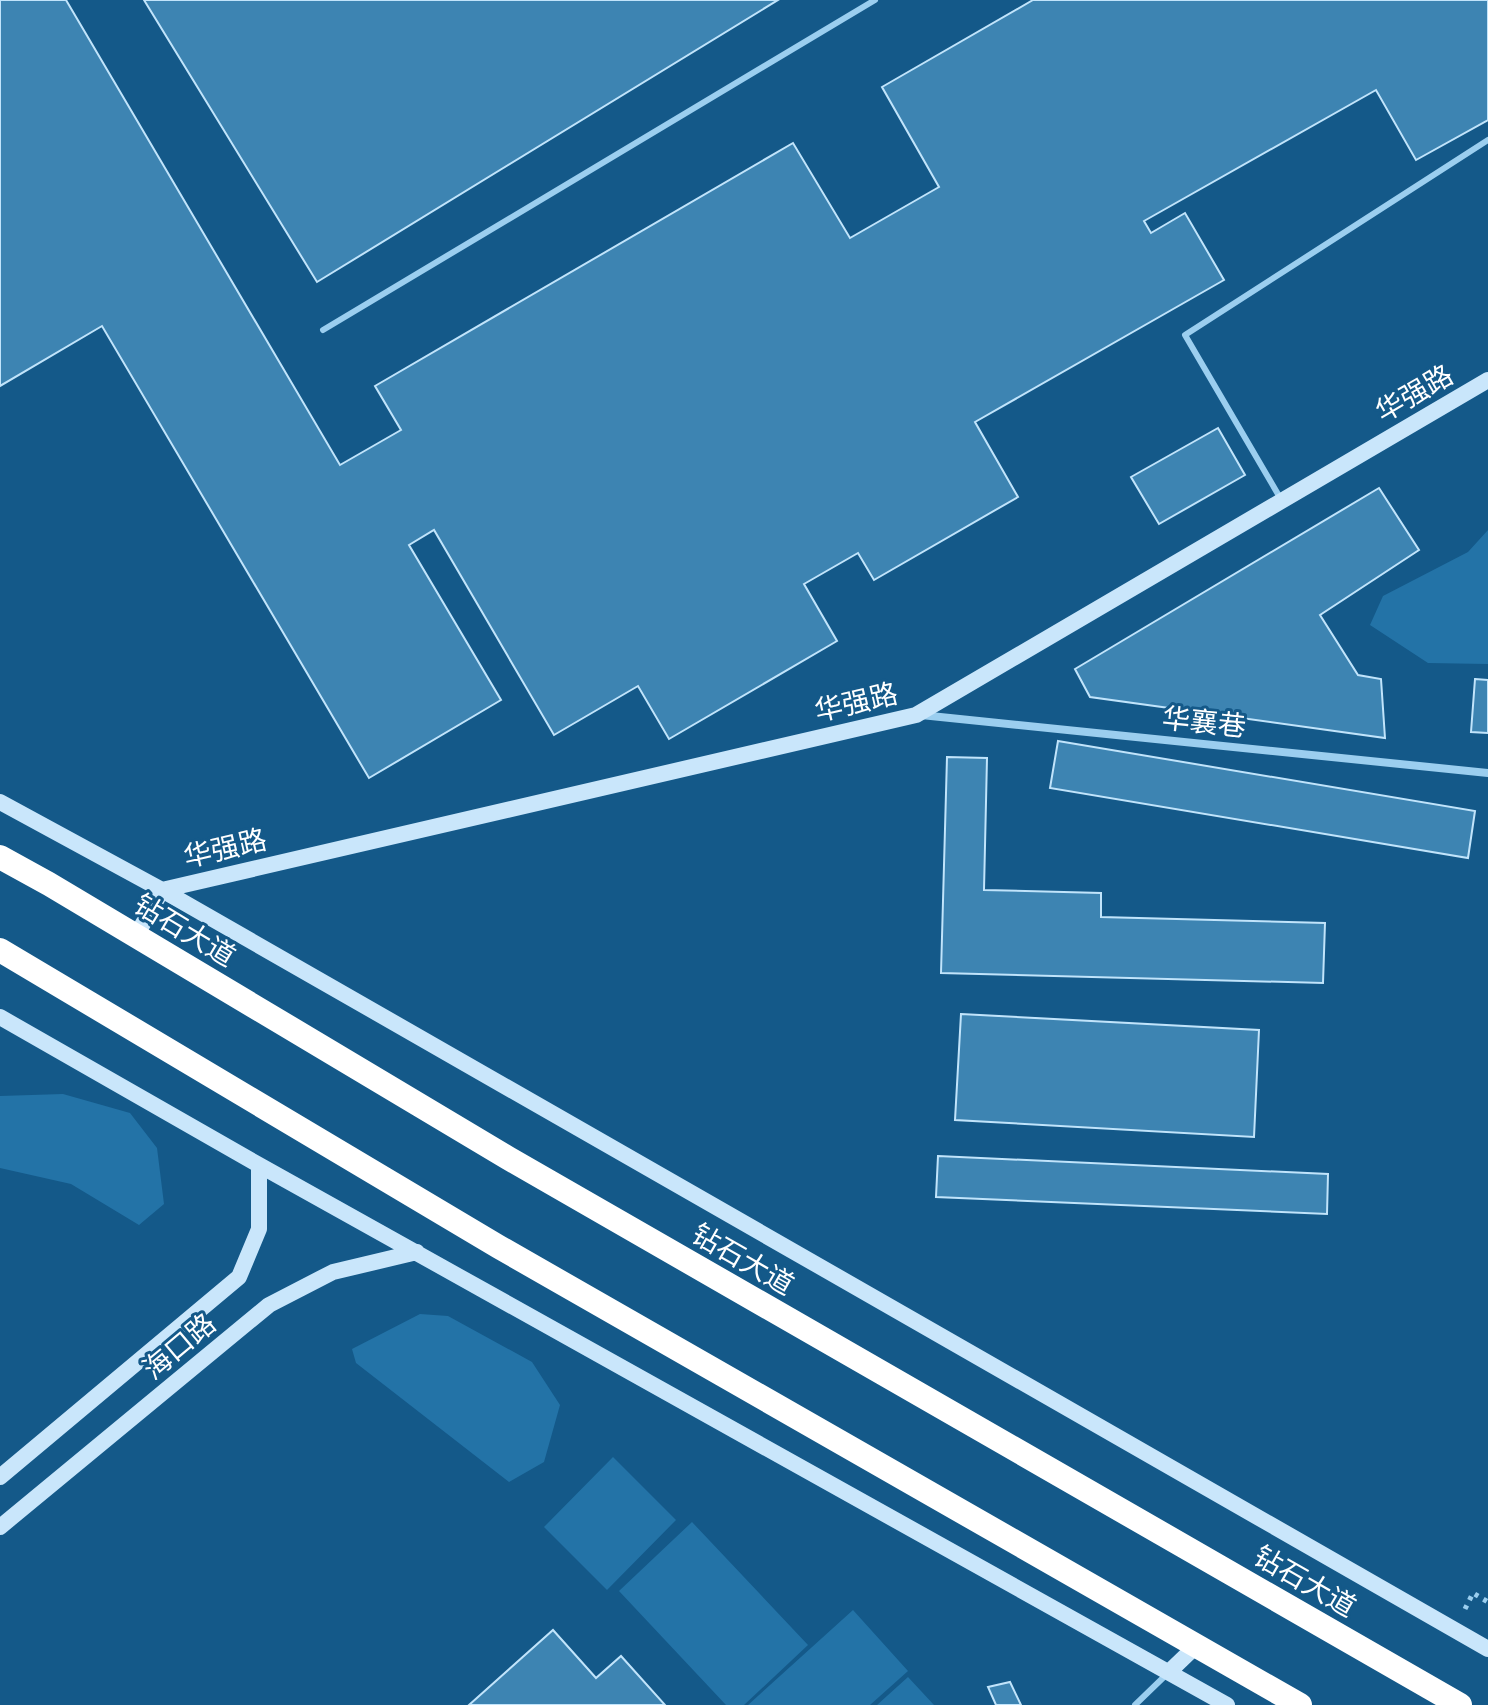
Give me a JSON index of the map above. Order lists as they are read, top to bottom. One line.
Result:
{"streets":{"highway":["钻石大道"],"street":["华强路","华襄巷","海口路"]},"crossings":[["华强路","华襄巷"]]}
